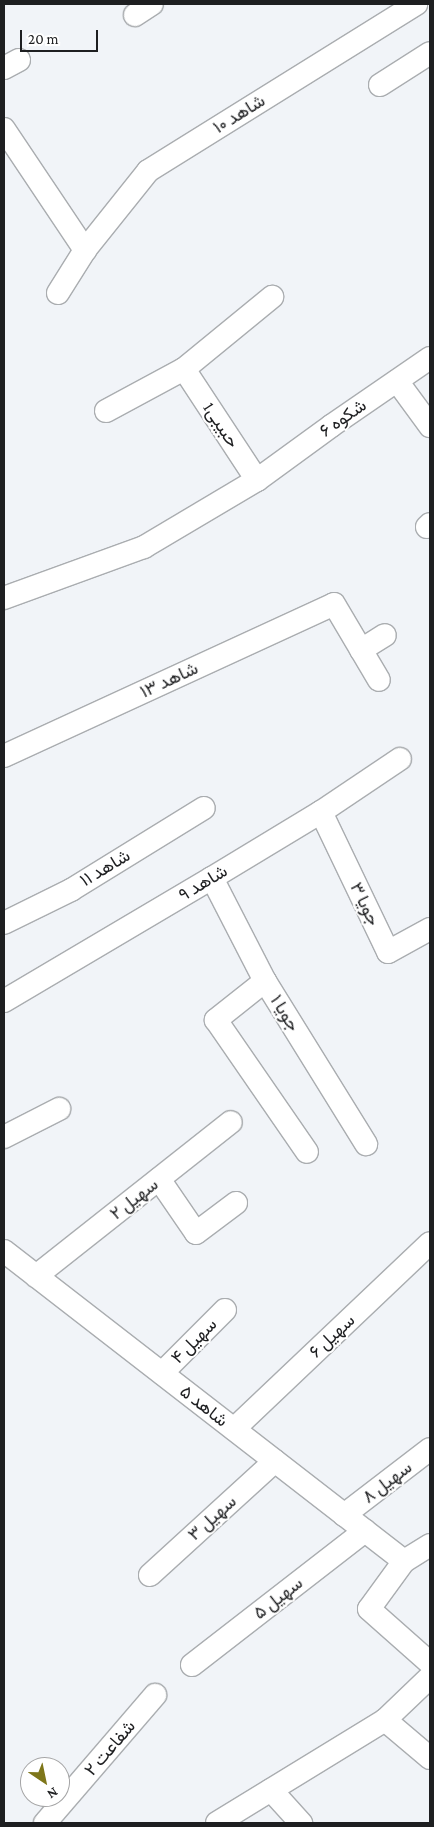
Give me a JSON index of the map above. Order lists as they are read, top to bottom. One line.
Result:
{"streets":{"street":["شاهد ۱۰","شکوه ۶","حبیبی1","شاهد ۱۳","شاهد ۱۱","شاهد ۹","جویا ۳","جویا ۱","سهیل ۲","سهیل ۶","سهیل ۴","شاهد ۵","سهیل ۸","سهیل ۳","سهیل ۵","شفاعت ۲"]},"crossings":[["شکوه ۶","حبیبی1"],["شاهد ۹","جویا ۳"],["شاهد ۹","جویا ۱"],["سهیل ۲","شاهد ۵"],["سهیل ۶","شاهد ۵"],["سهیل ۴","شاهد ۵"],["شاهد ۵","سهیل ۸"],["شاهد ۵","سهیل ۳"],["شاهد ۵","سهیل ۵"]],"scale_bar":"20 m","north":"bottom right"}
